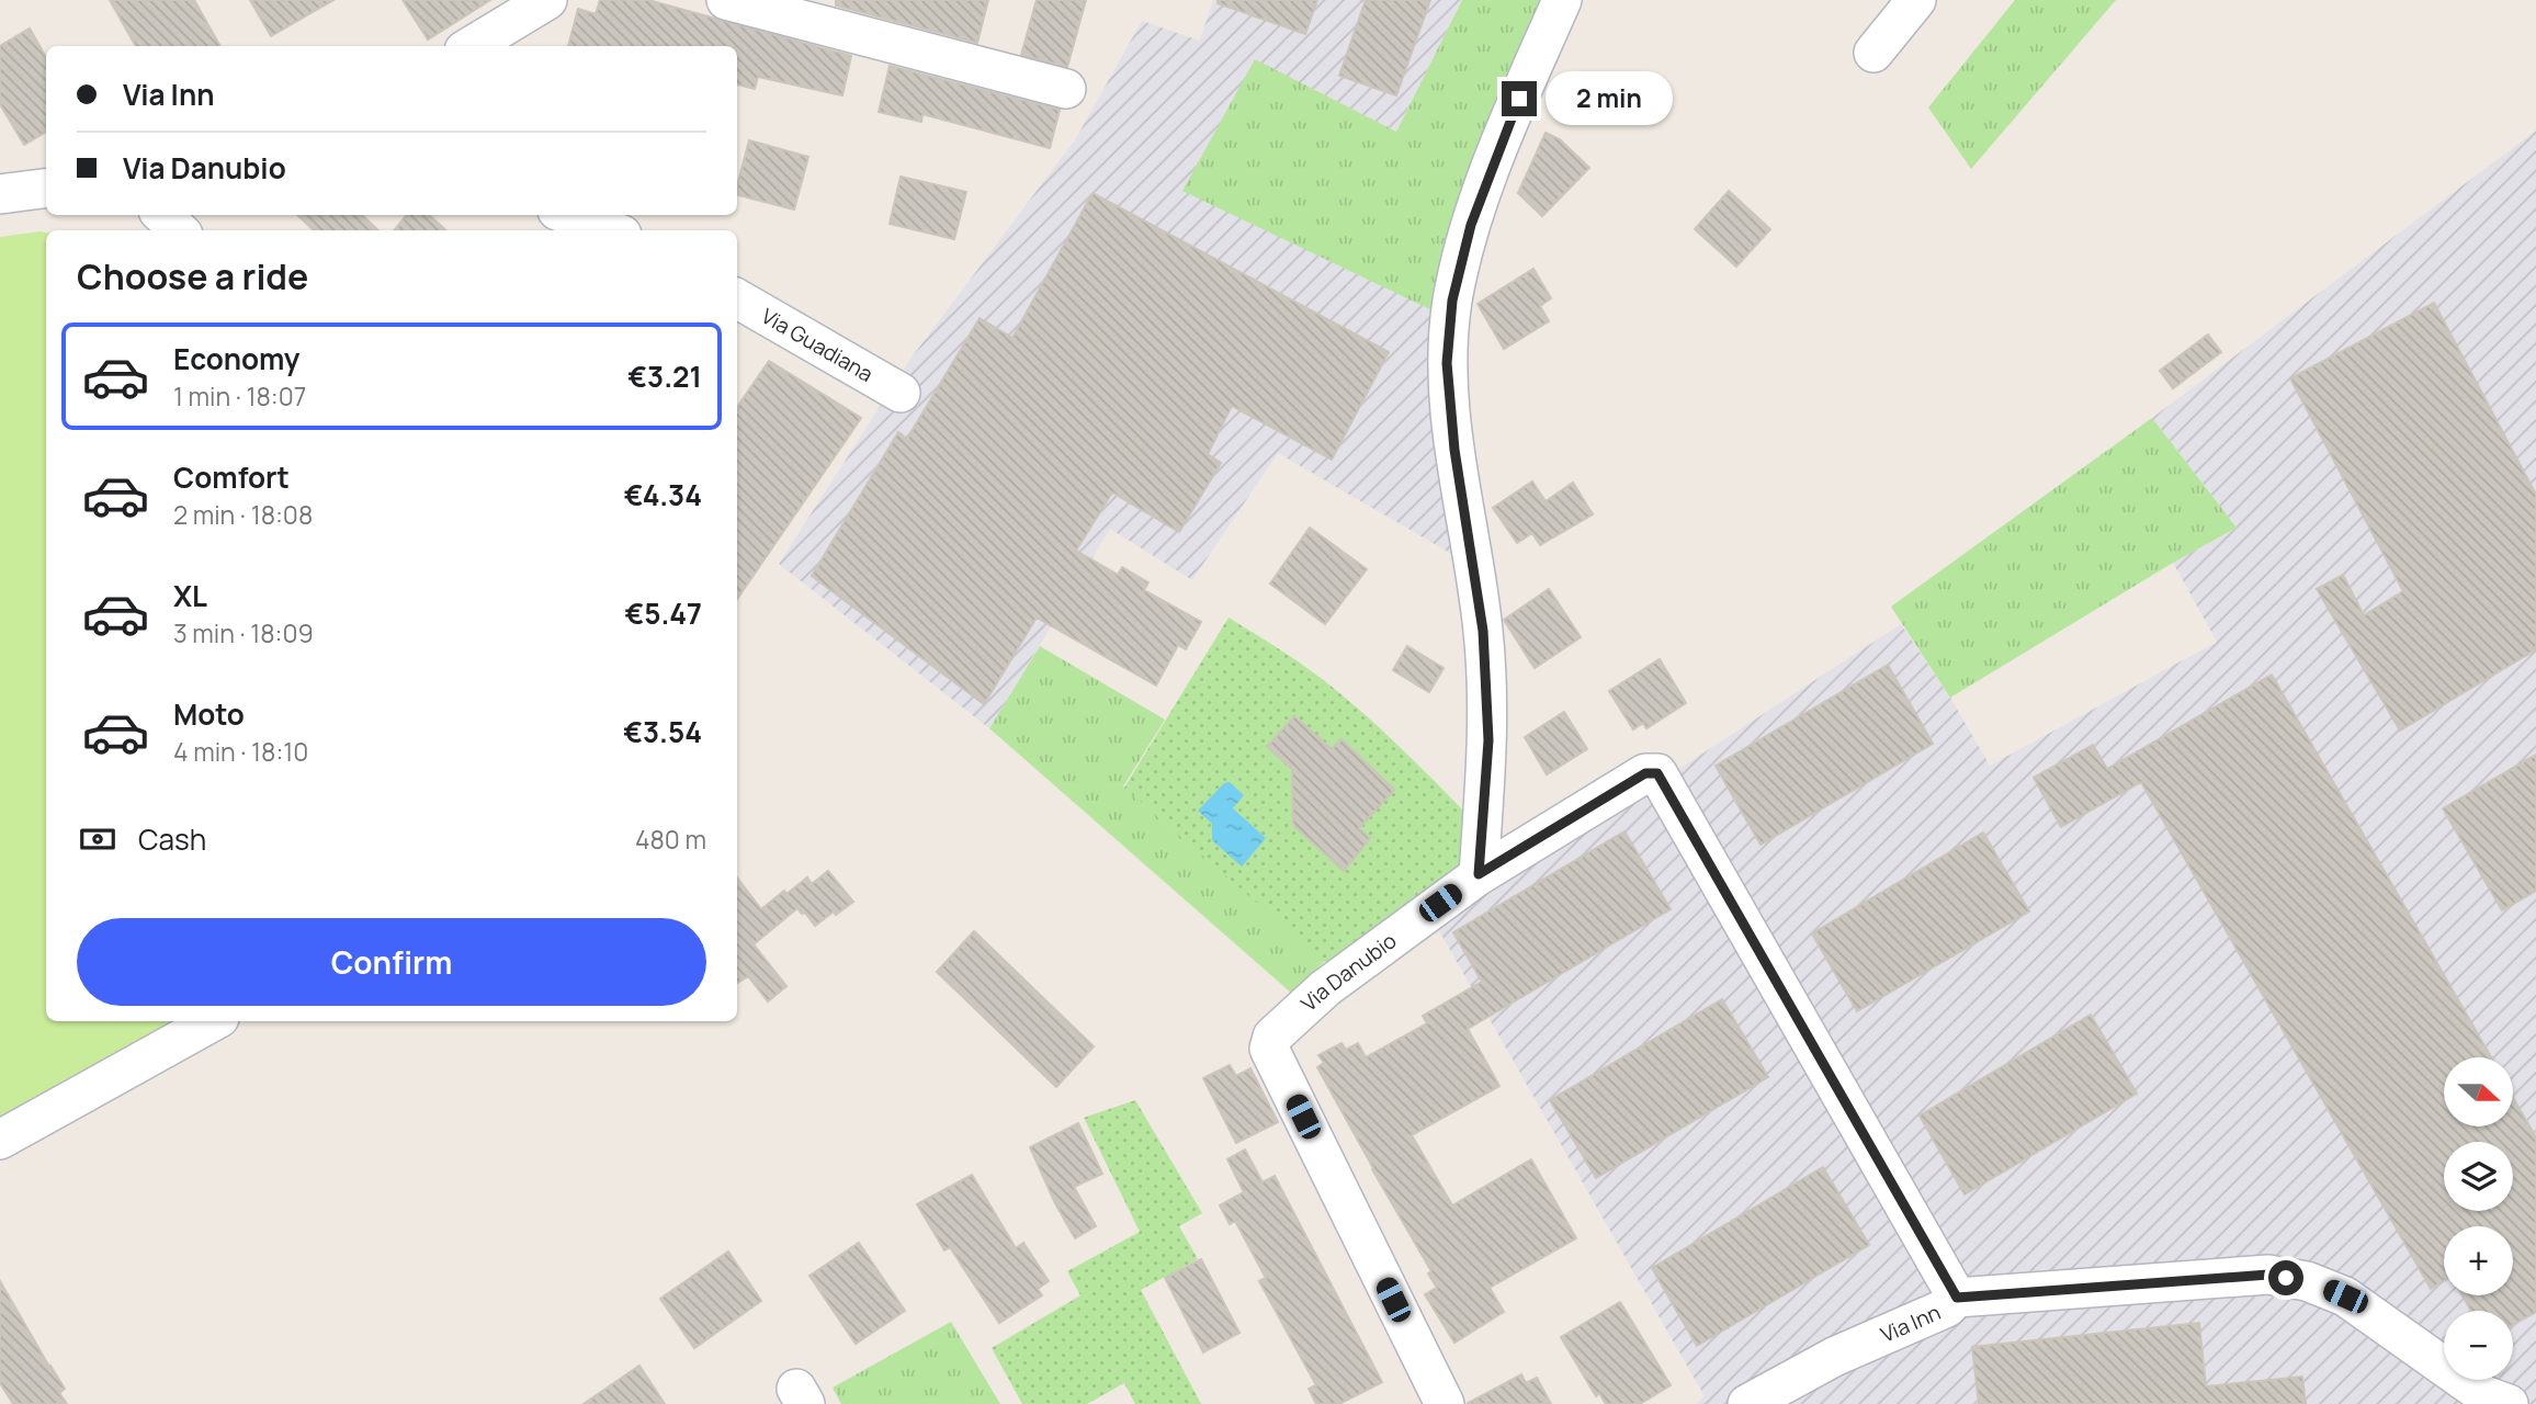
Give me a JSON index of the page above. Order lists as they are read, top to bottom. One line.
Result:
{"streets":{"street":["Via Guadiana","Via Danubio","Via Inn"]},"crossings":[["Via Danubio","Via Inn"]],"north":"right","page":{"banner":["Via Inn","Via Danubio"],"bubble":"2 min","heading":"Choose a ride","list":[{"name":"Economy","note":"1 min · 18:07","value":"€3.21"},{"name":"Comfort","note":"2 min · 18:08","value":"€4.34"},{"name":"XL","note":"3 min · 18:09","value":"€5.47"},{"name":"Moto","note":"4 min · 18:10","value":"€3.54"}],"pay":["Cash","480 m"],"buttons":"Confirm","map_buttons":["+","−"]}}
